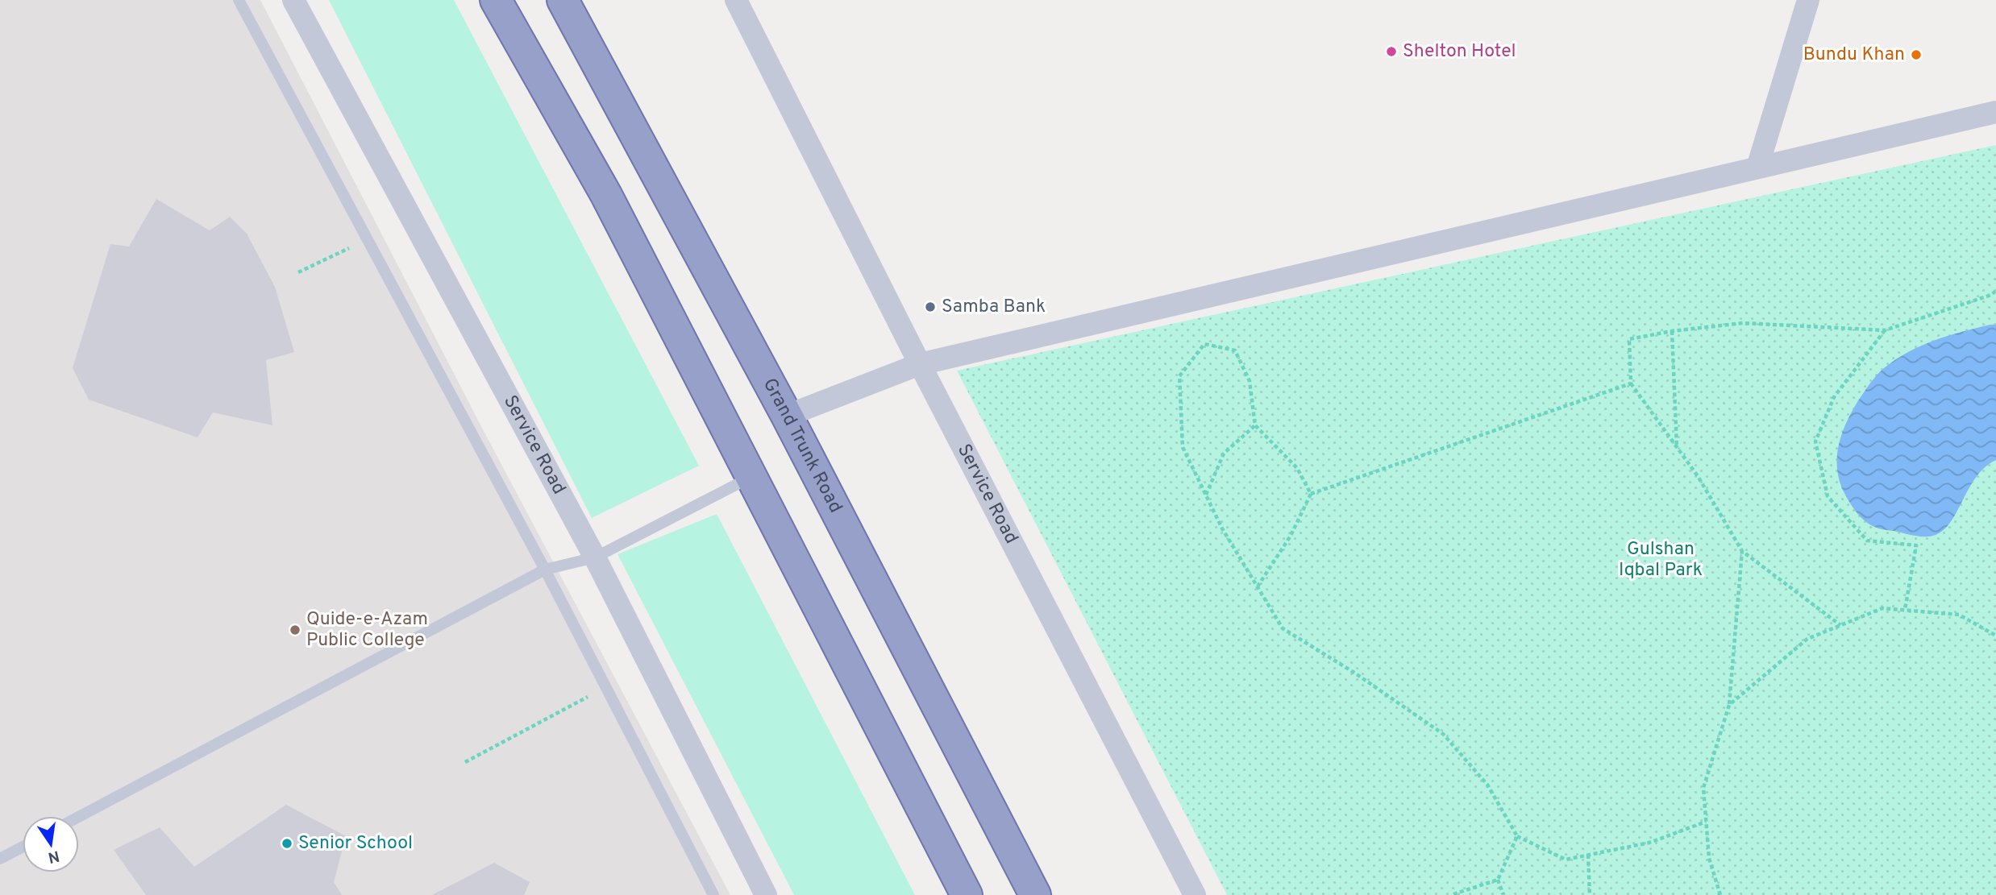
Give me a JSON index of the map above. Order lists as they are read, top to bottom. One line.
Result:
{"streets":{"highway":["Grand Trunk Road"],"street":["Service Road"]},"parks":["Gulshan Iqbal Park"],"places":["Shelton Hotel","Bundu Khan","Samba Bank","Quide-e-Azam Public College","Senior School"],"north":"bottom"}
